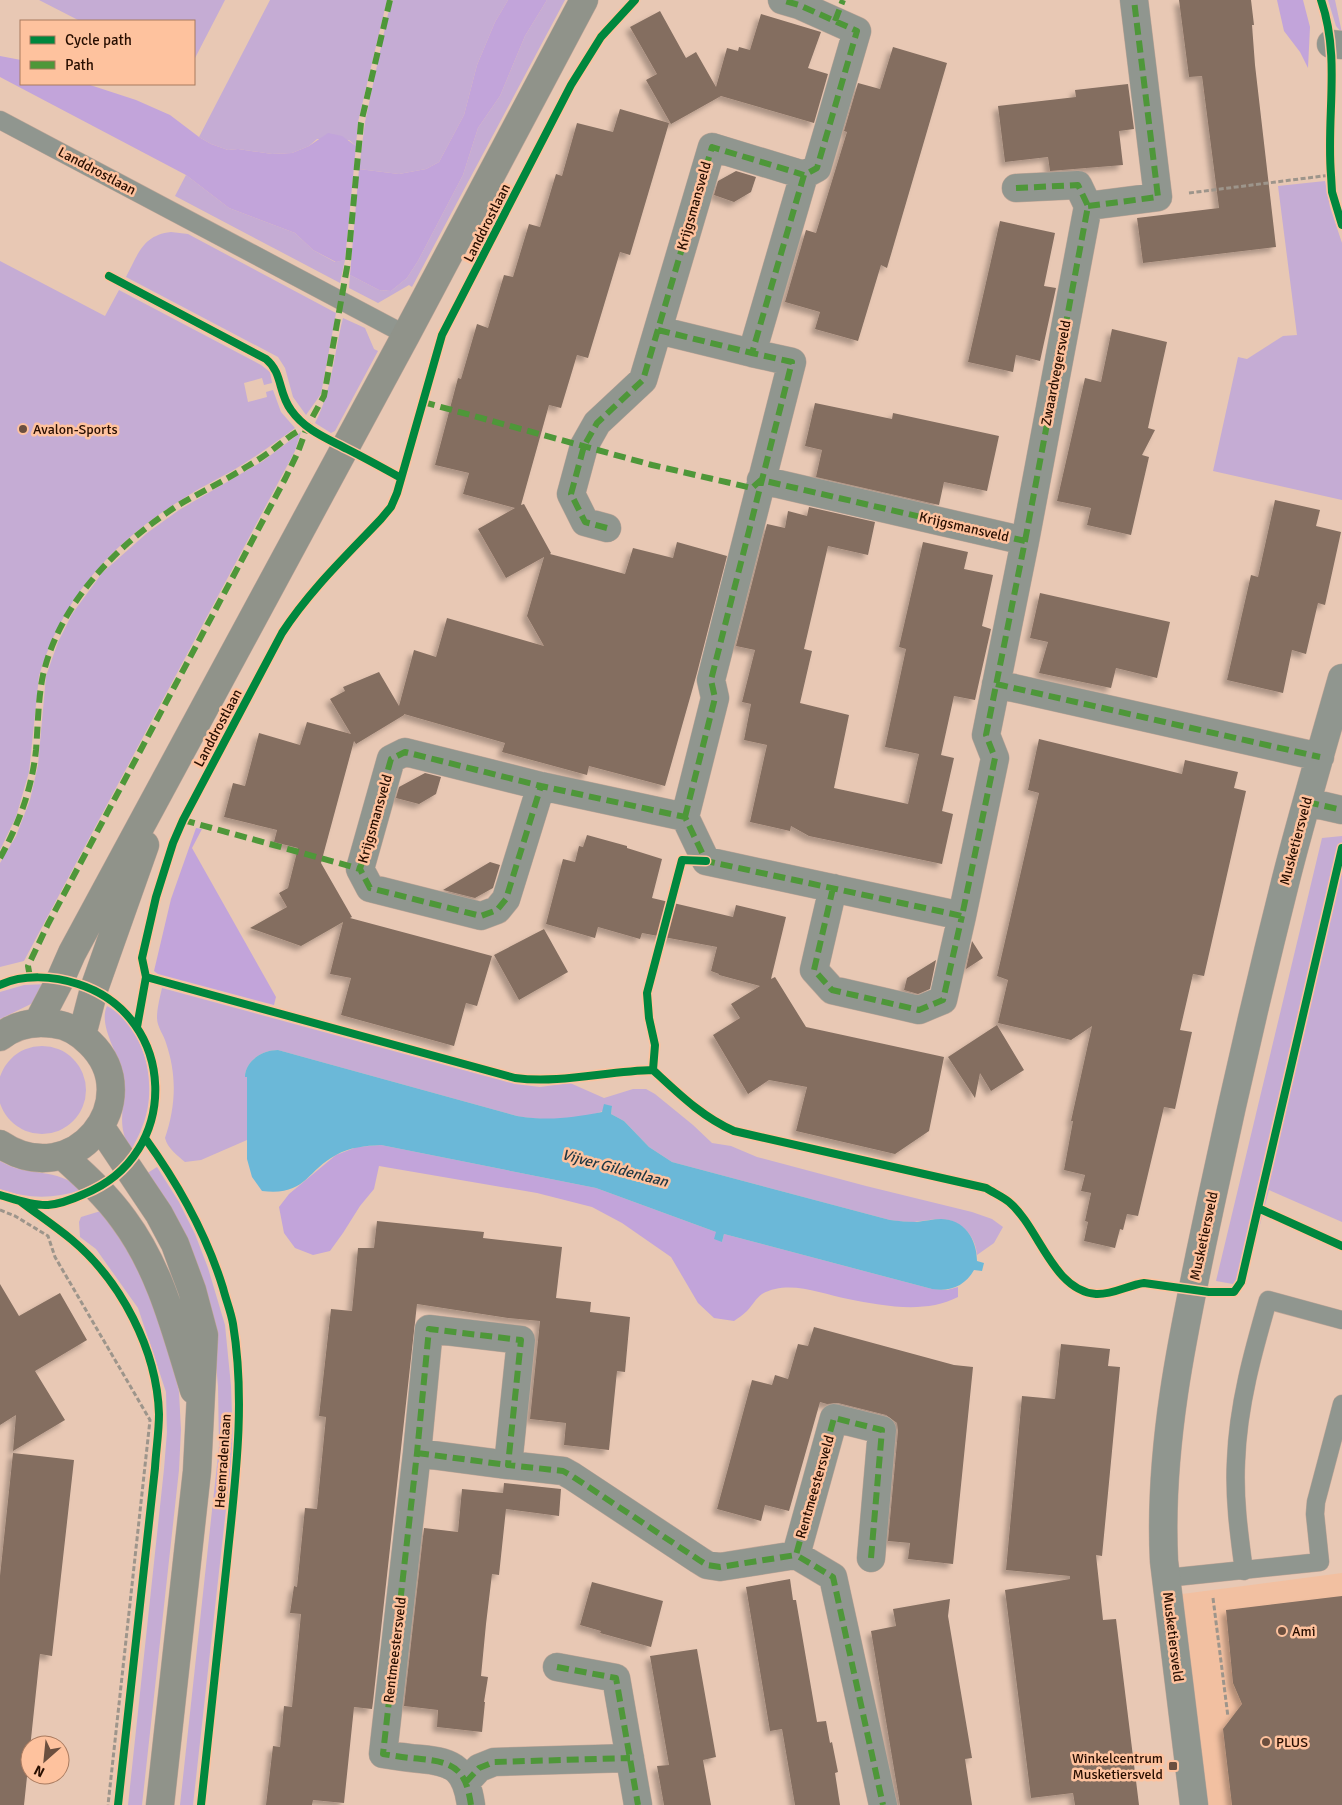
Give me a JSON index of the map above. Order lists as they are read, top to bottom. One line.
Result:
{"streets":{"street":["Landdrostlaan","Krijgsmansveld","Zwaardvegersveld","Musketiersveld","Heemradenlaan","Rentmeestersveld"]},"crossings":[["Krijgsmansveld","Zwaardvegersveld"]],"water":["Vijver Gildenlaan"],"places":{"other":["Avalon-Sports","Ami","PLUS"],"transit":["Winkelcentrum Musketiersveld"]},"legend":["Cycle path","Path"],"north":"bottom left"}
